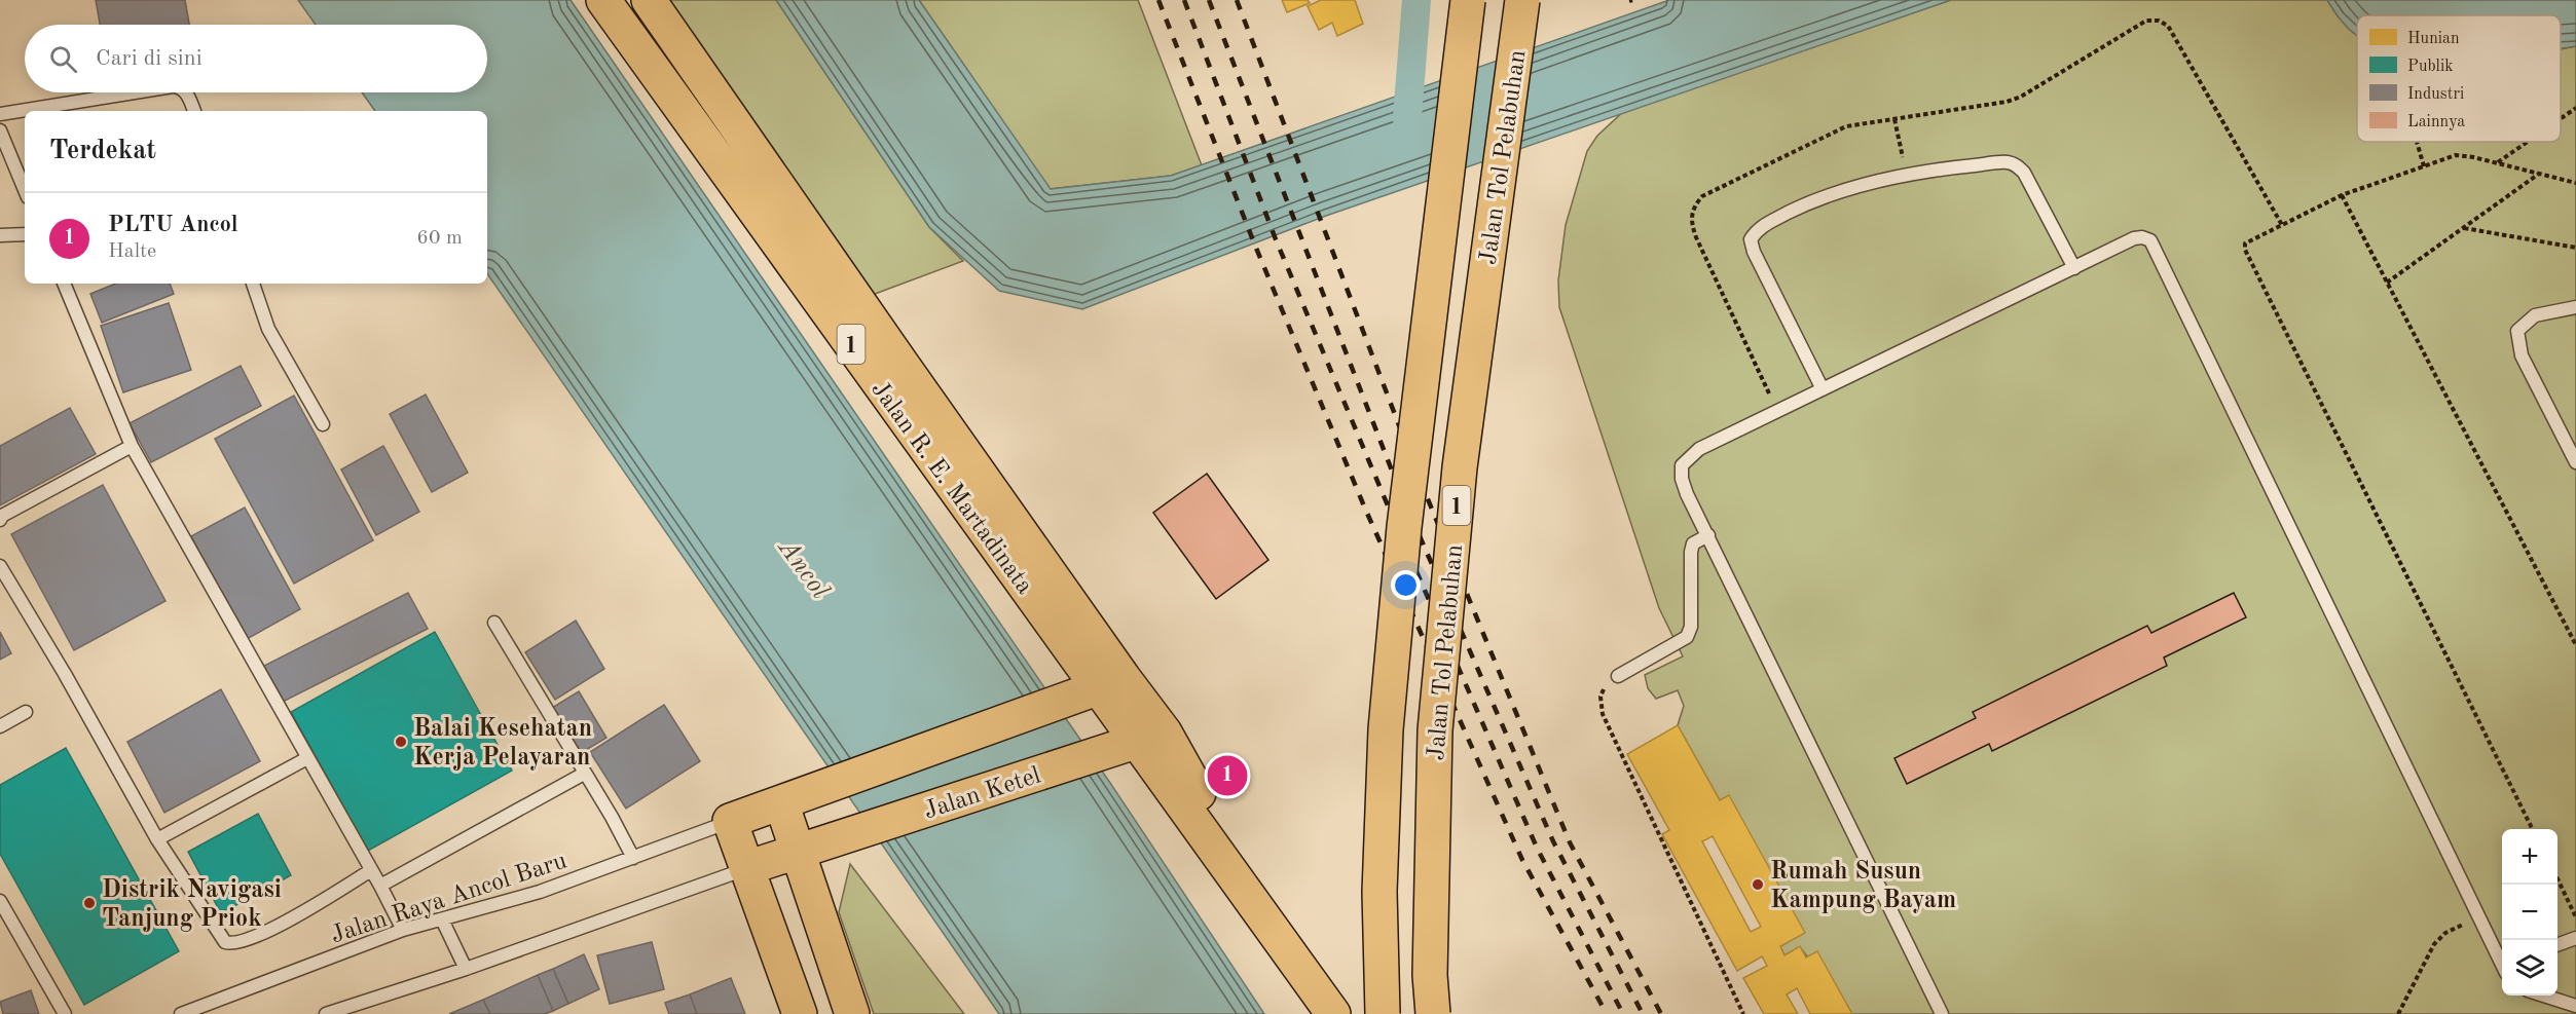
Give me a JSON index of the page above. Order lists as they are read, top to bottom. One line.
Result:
{"streets":{"highway":["Jalan Tol Pelabuhan","1","Jalan R. E. Martadinata","Jalan Ketel"],"lane":["Jalan Raya Ancol Baru"]},"crossings":[["Jalan R. E. Martadinata","Jalan Ketel"]],"water":["Ancol"],"places":["Balai Kesehatan Kerja Pelayaran","Rumah Susun Kampung Bayam","Distrik Navigasi Tanjung Priok"],"legend":["Hunian","Publik","Industri","Lainnya"],"page":{"search":"Cari di sini","heading":"Terdekat","list":[{"mark":"1","name":"PLTU Ancol","note":"Halte","value":"60 m"}],"pins":"1","map_buttons":["+","−"]}}
